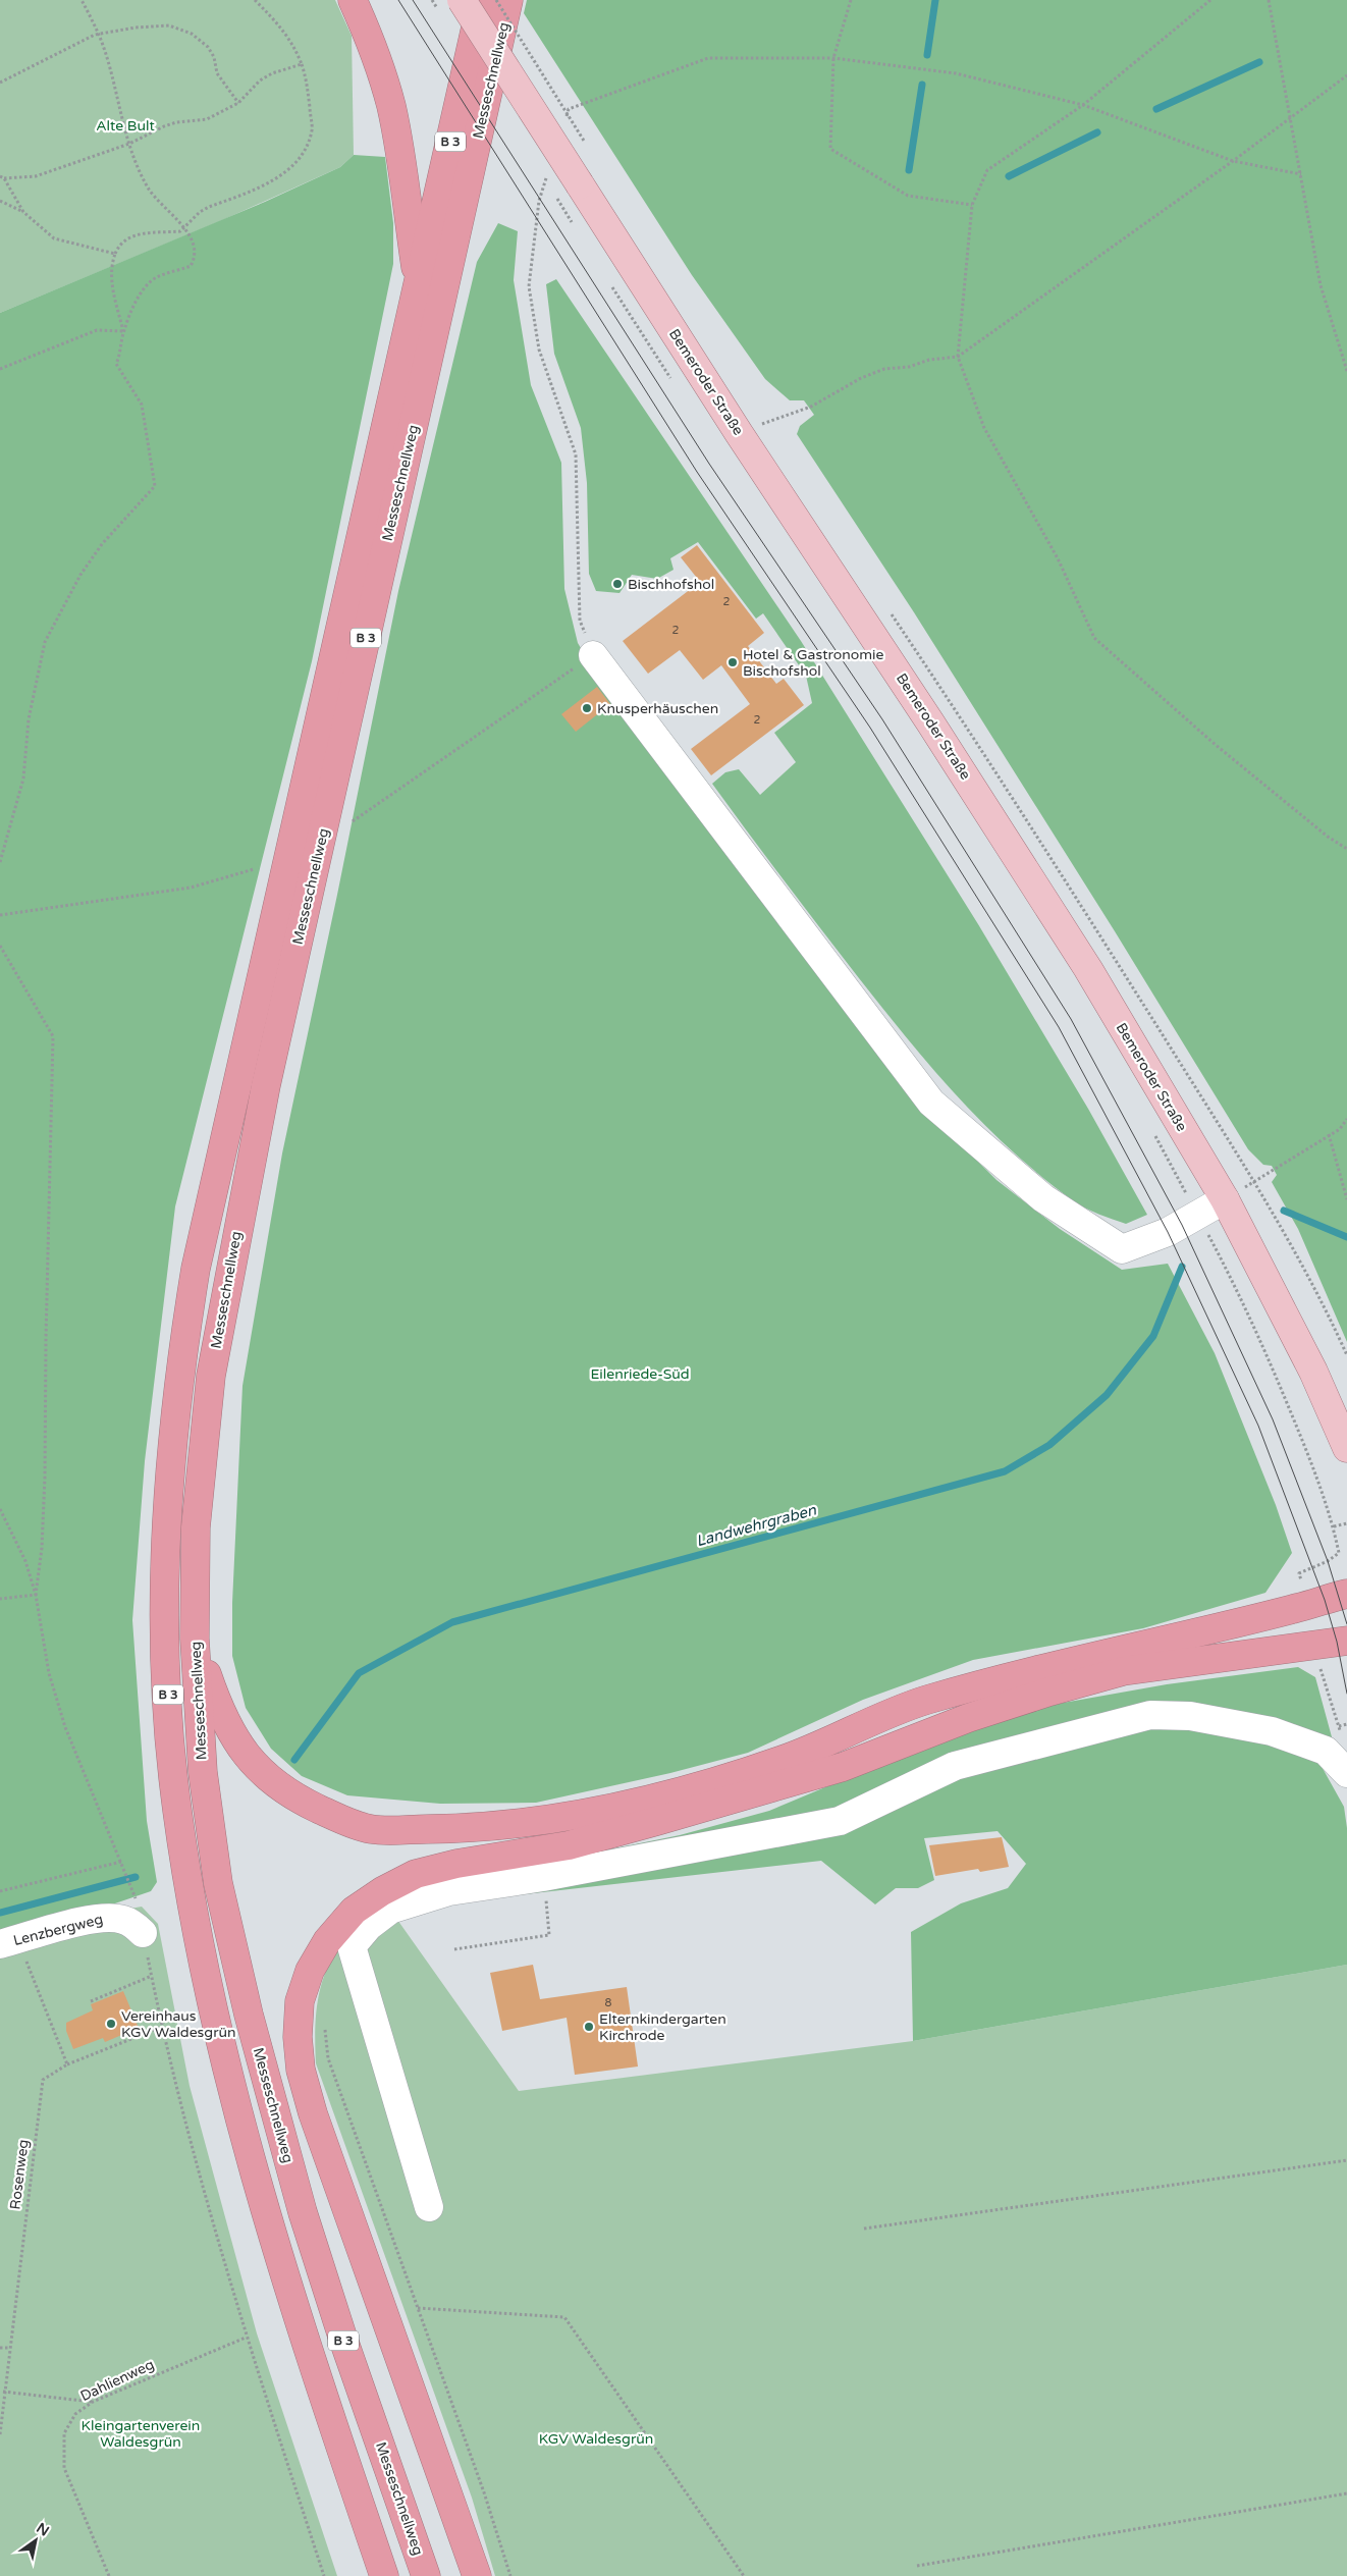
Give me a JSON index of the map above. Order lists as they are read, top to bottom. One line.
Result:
{"streets":{"highway":["Messeschnellweg","B 3"],"main road":["Bemeroder Straße"],"lane":["Lenzbergweg"],"path":["Rosenweg","Dahlienweg"]},"water":["Landwehrgraben"],"parks":["Alte Bult","Eilenriede-Süd","Kleingartenverein Waldesgrün","KGV Waldesgrün"],"places":["Bischhofshol","Hotel & Gastronomie Bischofshol","Knusperhäuschen","Vereinhaus KGV Waldesgrün","Elternkindergarten Kirchrode"],"house_numbers":["2","2","2","8"],"north":"top right"}
